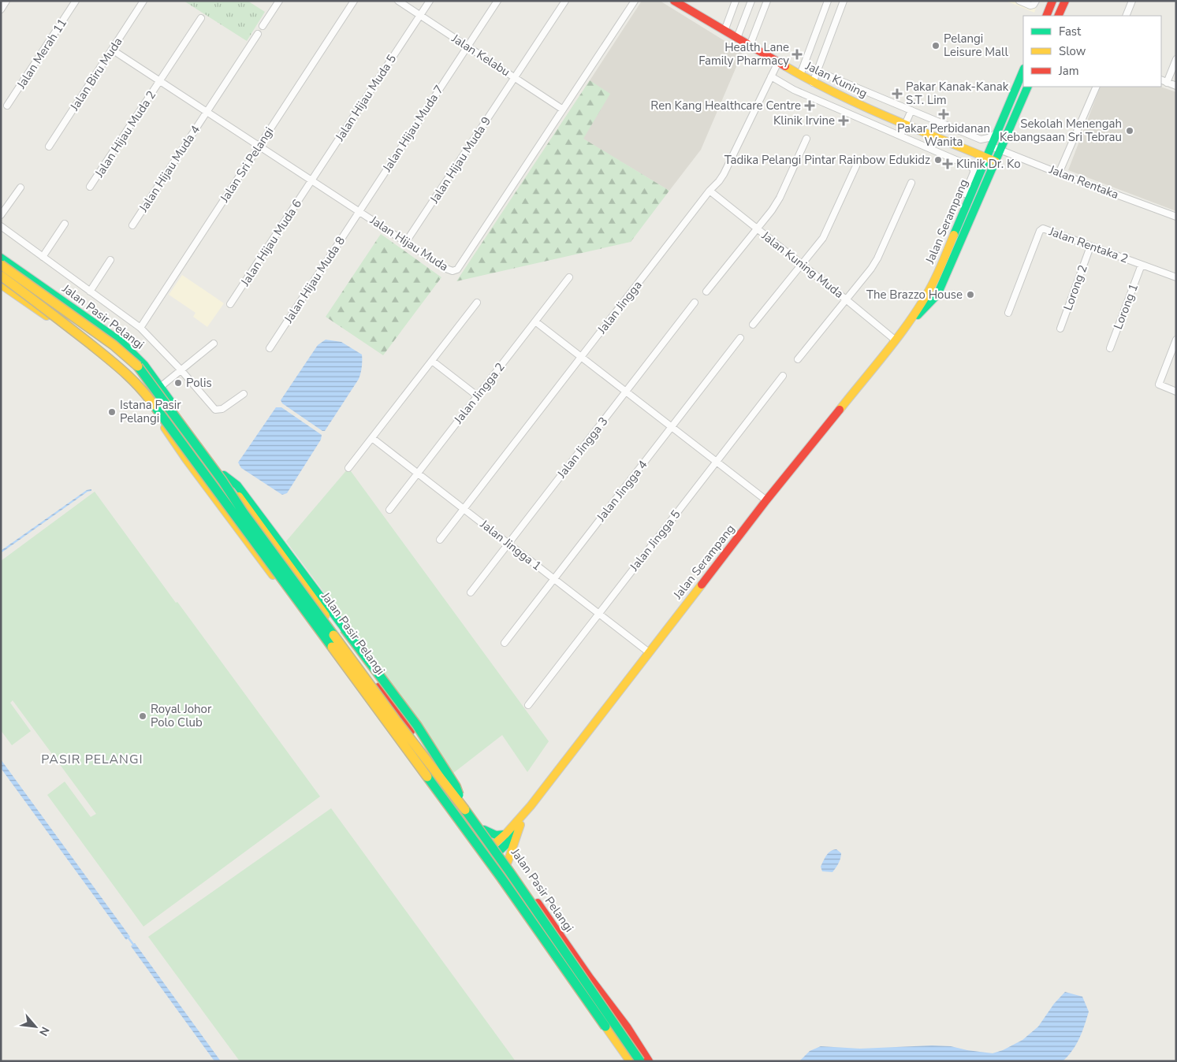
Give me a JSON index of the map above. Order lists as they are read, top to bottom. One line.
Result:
{"streets":{"main road":["Jalan Kuning","Jalan Serampang","Jalan Pasir Pelangi"],"street":["Jalan Merah 11","Jalan Kelabu","Jalan Biru Muda","Jalan Hijau Muda 5","Jalan Hijau Muda 7","Jalan Hijau Muda 2","Jalan Hijau Muda 9","Jalan Sri Pelangi","Jalan Hijau Muda 4","Jalan Rentaka","Jalan Hijau Muda 6","Jalan Hijau Muda","Jalan Rentaka 2","Jalan Kuning Muda","Jalan Hijau Muda 8","Lorong 2","Lorong 1","Jalan Jingga","Jalan Jingga 2","Jalan Jingga 3","Jalan Jingga 4","Jalan Jingga 5","Jalan Jingga 1"]},"crossings":[["Jalan Kelabu","Jalan Hijau Muda 5"],["Jalan Kelabu","Jalan Hijau Muda 7"],["Jalan Kelabu","Jalan Hijau Muda 9"],["Jalan Kelabu","Jalan Hijau Muda"],["Jalan Biru Muda","Jalan Hijau Muda"],["Jalan Kuning","Jalan Serampang"],["Jalan Kuning","Jalan Jingga"],["Jalan Hijau Muda 5","Jalan Hijau Muda 6"],["Jalan Hijau Muda 5","Jalan Hijau Muda"],["Jalan Hijau Muda 7","Jalan Hijau Muda"],["Jalan Hijau Muda 7","Jalan Hijau Muda 8"],["Jalan Hijau Muda 2","Jalan Hijau Muda"],["Jalan Hijau Muda 9","Jalan Hijau Muda"],["Jalan Sri Pelangi","Jalan Hijau Muda"],["Jalan Hijau Muda 4","Jalan Hijau Muda"],["Jalan Rentaka","Jalan Serampang"],["Jalan Serampang","Jalan Kuning Muda"],["Jalan Serampang","Jalan Pasir Pelangi"],["Jalan Serampang","Jalan Jingga 1"],["Jalan Hijau Muda 6","Jalan Hijau Muda"],["Jalan Hijau Muda","Jalan Hijau Muda 8"],["Jalan Rentaka 2","Lorong 2"],["Jalan Rentaka 2","Lorong 1"],["Jalan Kuning Muda","Jalan Jingga"],["Jalan Jingga","Jalan Jingga 1"],["Jalan Jingga 2","Jalan Jingga 1"],["Jalan Jingga 3","Jalan Jingga 1"],["Jalan Jingga 4","Jalan Jingga 1"],["Jalan Jingga 5","Jalan Jingga 1"]],"districts":["PASIR PELANGI"],"places":{"other":["Pelangi Leisure Mall","Sekolah Menengah Kebangsaan Sri Tebrau","Tadika Pelangi Pintar Rainbow Edukidz","The Brazzo House","Polis","Istana Pasir Pelangi","Royal Johor Polo Club"],"health":["Health Lane Family Pharmacy","Pakar Kanak-Kanak S.T. Lim","Ren Kang Healthcare Centre","Pakar Perbidanan Wanita","Klinik Irvine","Klinik Dr. Ko"]},"legend":["Fast","Slow","Jam"],"north":"bottom right"}
